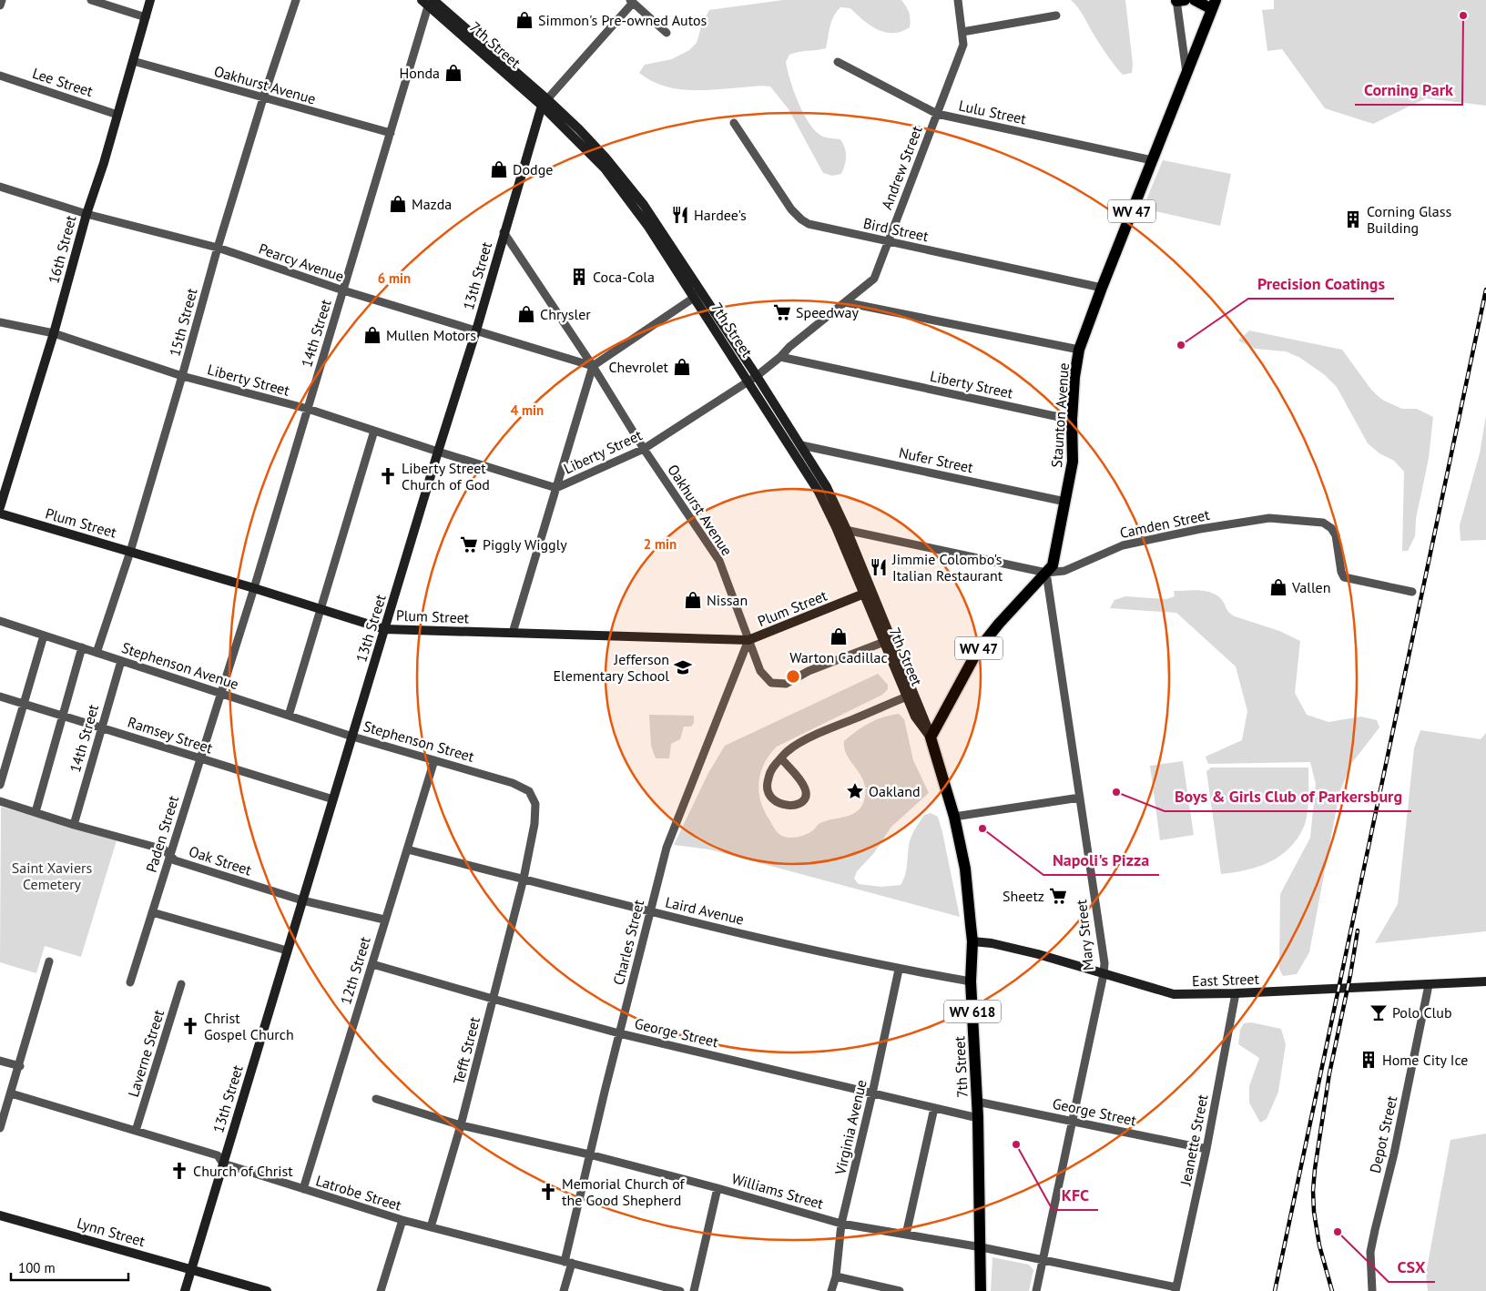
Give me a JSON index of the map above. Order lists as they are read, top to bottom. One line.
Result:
{"streets":{"main road":["7th Street","WV 47","Staunton Avenue","WV 618"],"street":["Lee Street","Oakhurst Avenue","Lulu Street","Andrew Street","Bird Street","16th Street","Pearcy Avenue","13th Street","15th Street","14th Street","Liberty Street","Nufer Street","Plum Street","Camden Street","Stephenson Avenue","Ramsey Street","Stephenson Street","Paden Street","Oak Street","Laird Avenue","Mary Street","Charles Street","12th Street","East Street","George Street","Tefft Street","Laverne Street","Virginia Avenue","Depot Street","Jeanette Street","Williams Street","Latrobe Street","Lynn Street"]},"crossings":[["7th Street","Oakhurst Avenue"],["7th Street","13th Street"],["7th Street","14th Street"],["7th Street","Liberty Street"],["7th Street","Staunton Avenue"],["7th Street","Nufer Street"],["7th Street","Plum Street"],["7th Street","Camden Street"],["7th Street","Laird Avenue"],["7th Street","East Street"],["7th Street","George Street"],["7th Street","Williams Street"],["Lee Street","16th Street"],["Oakhurst Avenue","16th Street"],["Oakhurst Avenue","Pearcy Avenue"],["Oakhurst Avenue","15th Street"],["Oakhurst Avenue","14th Street"],["Oakhurst Avenue","Liberty Street"],["Oakhurst Avenue","Plum Street"],["Oakhurst Avenue","Charles Street"],["Lulu Street","Andrew Street"],["Lulu Street","Staunton Avenue"],["Andrew Street","Bird Street"],["Andrew Street","Liberty Street"],["Bird Street","Staunton Avenue"],["16th Street","Pearcy Avenue"],["16th Street","Liberty Street"],["Pearcy Avenue","13th Street"],["Pearcy Avenue","15th Street"],["Pearcy Avenue","14th Street"],["13th Street","Liberty Street"],["13th Street","Plum Street"],["13th Street","Stephenson Avenue"],["13th Street","Ramsey Street"],["13th Street","Stephenson Street"],["13th Street","Oak Street"],["13th Street","Latrobe Street"],["13th Street","Lynn Street"],["15th Street","Liberty Street"],["15th Street","Plum Street"],["15th Street","Stephenson Avenue"],["14th Street","Liberty Street"],["14th Street","Plum Street"],["14th Street","Stephenson Avenue"],["14th Street","Ramsey Street"],["14th Street","Paden Street"],["14th Street","Oak Street"],["Liberty Street","Staunton Avenue"],["Staunton Avenue","Nufer Street"],["Staunton Avenue","Camden Street"],["Staunton Avenue","Mary Street"],["Plum Street","Charles Street"],["Camden Street","Mary Street"],["Stephenson Avenue","Stephenson Street"],["Stephenson Avenue","Paden Street"],["Ramsey Street","Paden Street"],["Stephenson Street","Laird Avenue"],["Stephenson Street","12th Street"],["Stephenson Street","Tefft Street"],["Paden Street","Oak Street"],["Oak Street","12th Street"],["Laird Avenue","Charles Street"],["Laird Avenue","12th Street"],["Laird Avenue","Tefft Street"],["Laird Avenue","Virginia Avenue"],["Mary Street","East Street"],["Mary Street","George Street"],["Mary Street","Williams Street"],["Charles Street","George Street"],["Charles Street","Williams Street"],["Charles Street","Latrobe Street"],["12th Street","George Street"],["12th Street","Latrobe Street"],["East Street","Depot Street"],["East Street","Jeanette Street"],["George Street","Tefft Street"],["George Street","Virginia Avenue"],["George Street","Jeanette Street"],["Tefft Street","Williams Street"],["Tefft Street","Latrobe Street"],["Laverne Street","Latrobe Street"],["Virginia Avenue","Williams Street"],["Jeanette Street","Williams Street"]],"parks":["Saint Xaviers Cemetery"],"places":{"other":["Corning Park","Precision Coatings","Boys & Girls Club of Parkersburg","Napoli's Pizza","KFC","CSX"],"shop":["Simmon's Pre-owned Autos","Honda","Dodge","Mazda","Chrysler","Mullen Motors","Chevrolet","Vallen","Nissan","Warton Cadillac"],"restaurant":["Hardee's","Jimmie Colombo's Italian Restaurant"],"building":["Corning Glass Building","Coca-Cola","Home City Ice"],"supermarket":["Speedway","Piggly Wiggly","Sheetz"],"church":["Liberty Street Church of God","Christ Gospel Church","Church of Christ","Memorial Church of the Good Shepherd"],"school or university":["Jefferson Elementary School"],"place":["Oakland"],"bar":["Polo Club"]},"scale_bar":"100 m","rings":["6 min","4 min","2 min"]}
